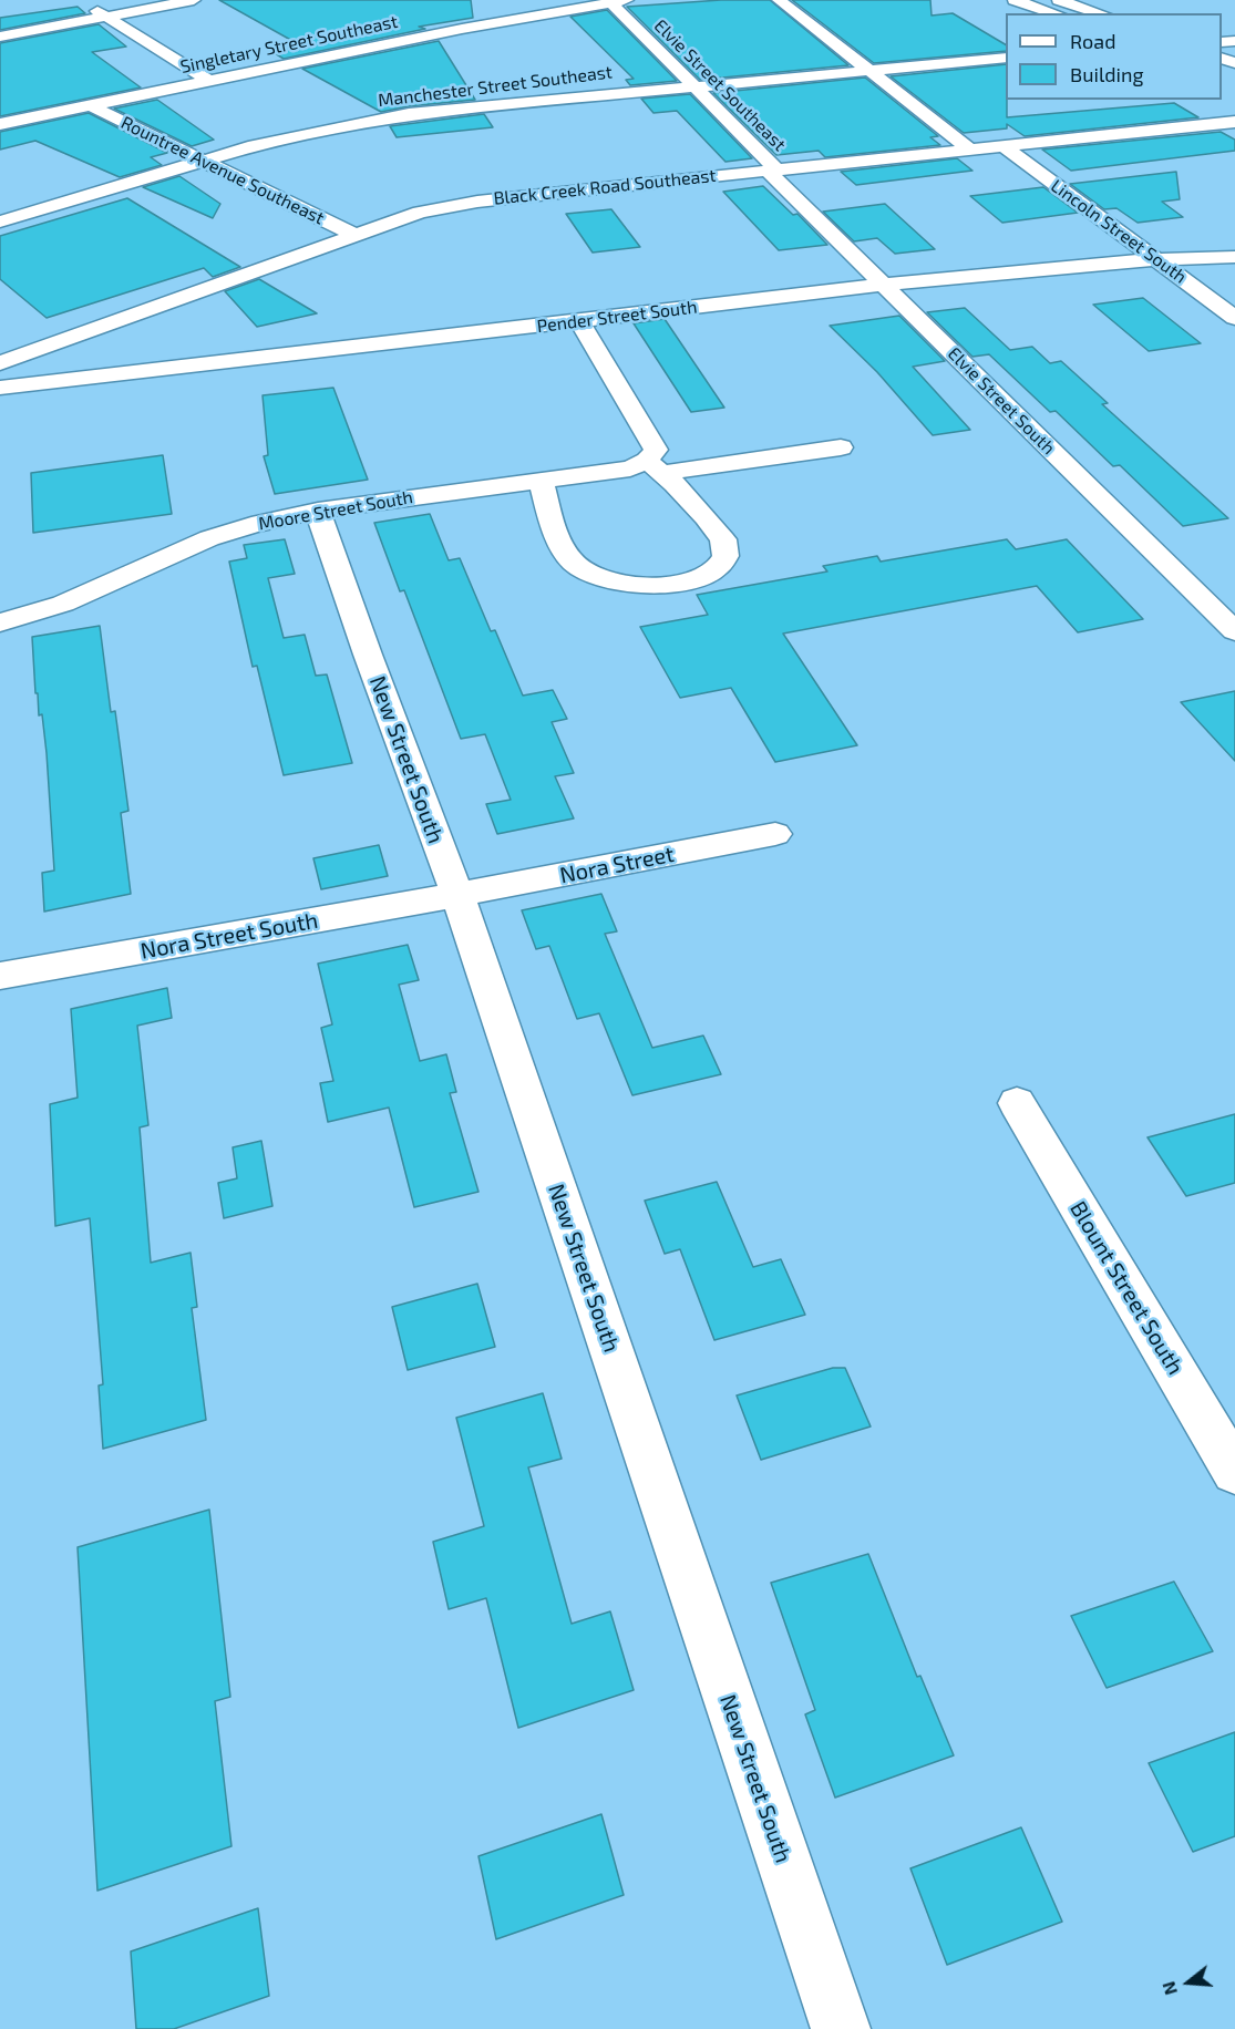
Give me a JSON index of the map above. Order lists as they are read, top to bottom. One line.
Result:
{"streets":{"main road":["Singletary Street Southeast","Elvie Street Southeast","Manchester Street Southeast","Rountree Avenue Southeast","Black Creek Road Southeast","Lincoln Street South","Pender Street South","Elvie Street South","Moore Street South","New Street South","Nora Street","Nora Street South","Blount Street South"]},"crossings":[["Singletary Street Southeast","Elvie Street Southeast"],["Singletary Street Southeast","Rountree Avenue Southeast"],["Elvie Street Southeast","Manchester Street Southeast"],["Elvie Street Southeast","Black Creek Road Southeast"],["Elvie Street Southeast","Elvie Street South"],["Manchester Street Southeast","Rountree Avenue Southeast"],["Rountree Avenue Southeast","Black Creek Road Southeast"],["Black Creek Road Southeast","Lincoln Street South"],["Black Creek Road Southeast","Elvie Street South"],["Lincoln Street South","Pender Street South"],["Pender Street South","Elvie Street South"],["Moore Street South","New Street South"],["New Street South","Nora Street"],["New Street South","Nora Street South"],["Nora Street","Nora Street South"]],"legend":["Road","Building"],"north":"left"}
